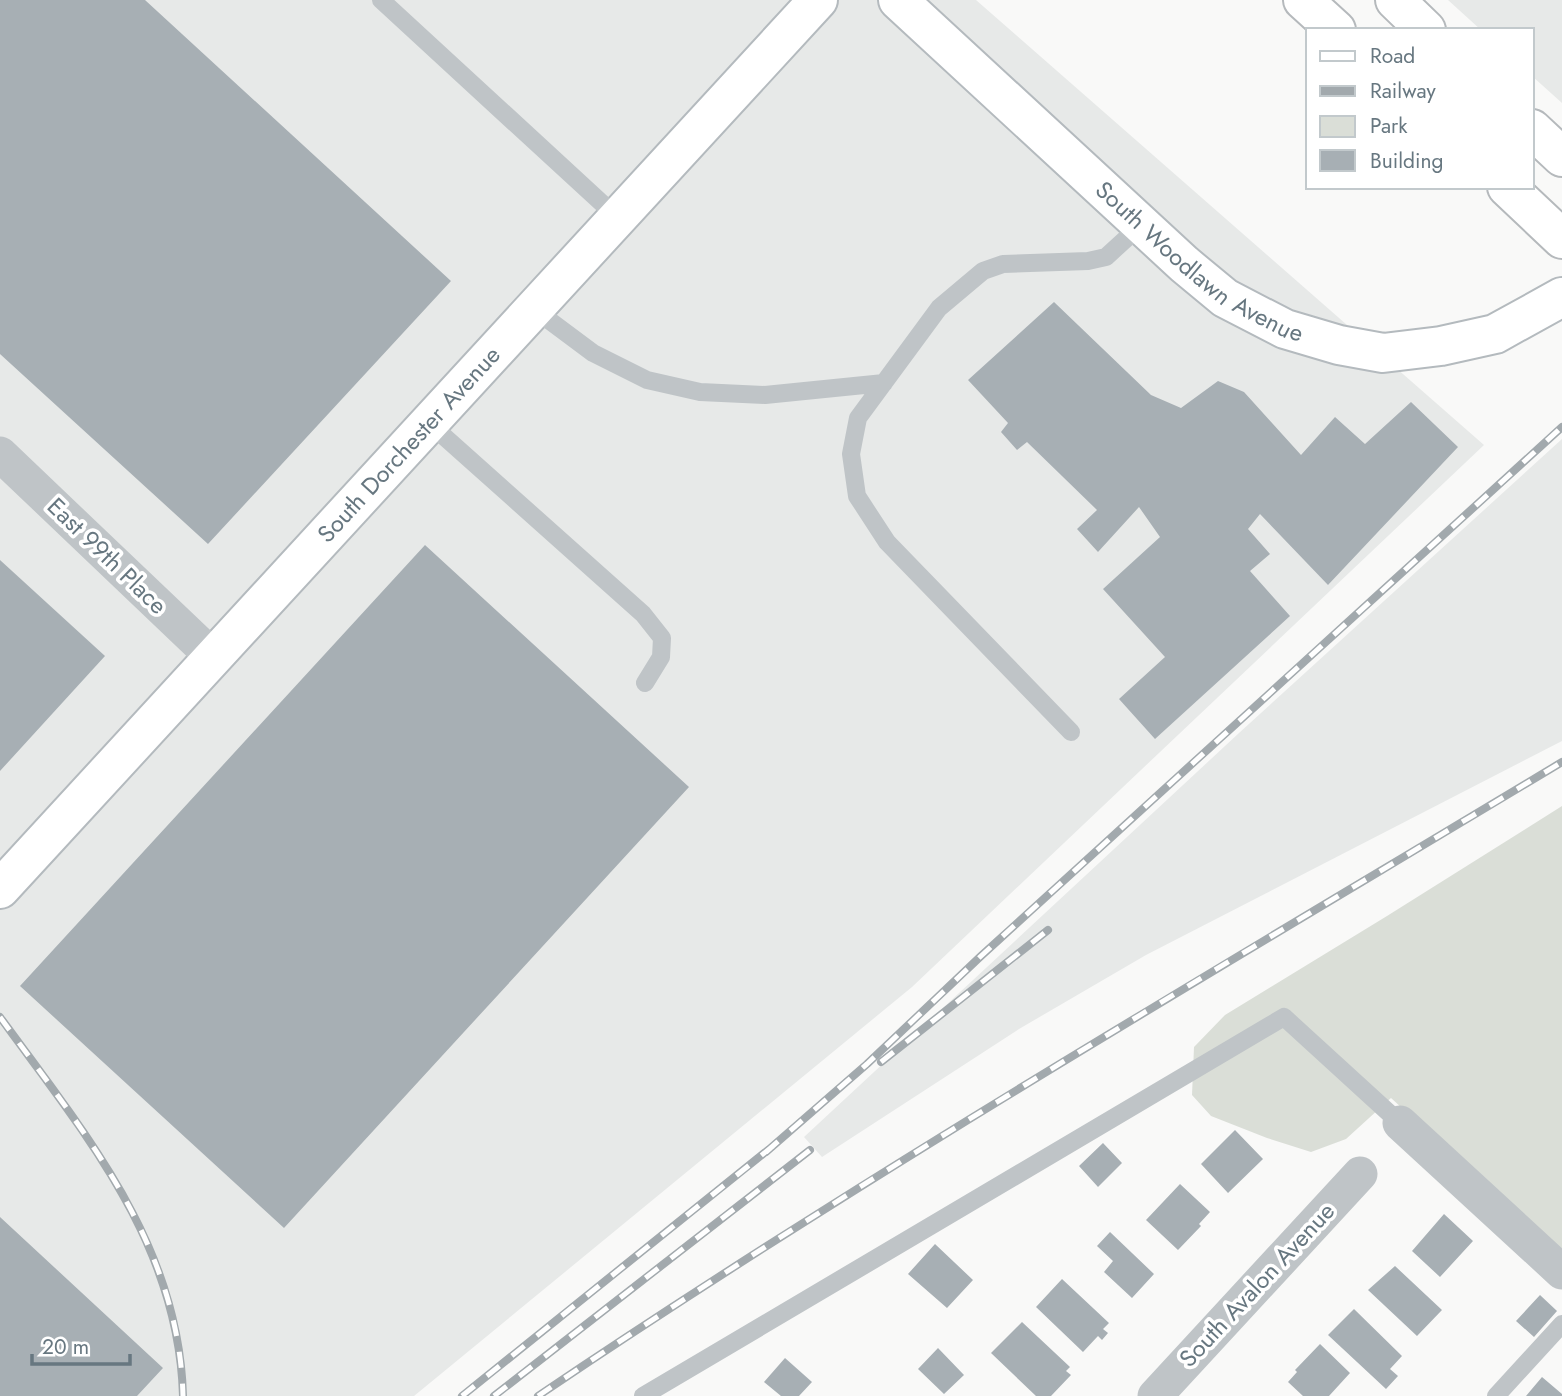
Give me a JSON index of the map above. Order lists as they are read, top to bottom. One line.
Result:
{"streets":{"main road":["South Woodlawn Avenue","South Dorchester Avenue"],"street":["East 99th Place","South Avalon Avenue"]},"crossings":[["South Dorchester Avenue","East 99th Place"]],"legend":["Road","Railway","Park","Building"],"scale_bar":"20 m"}
